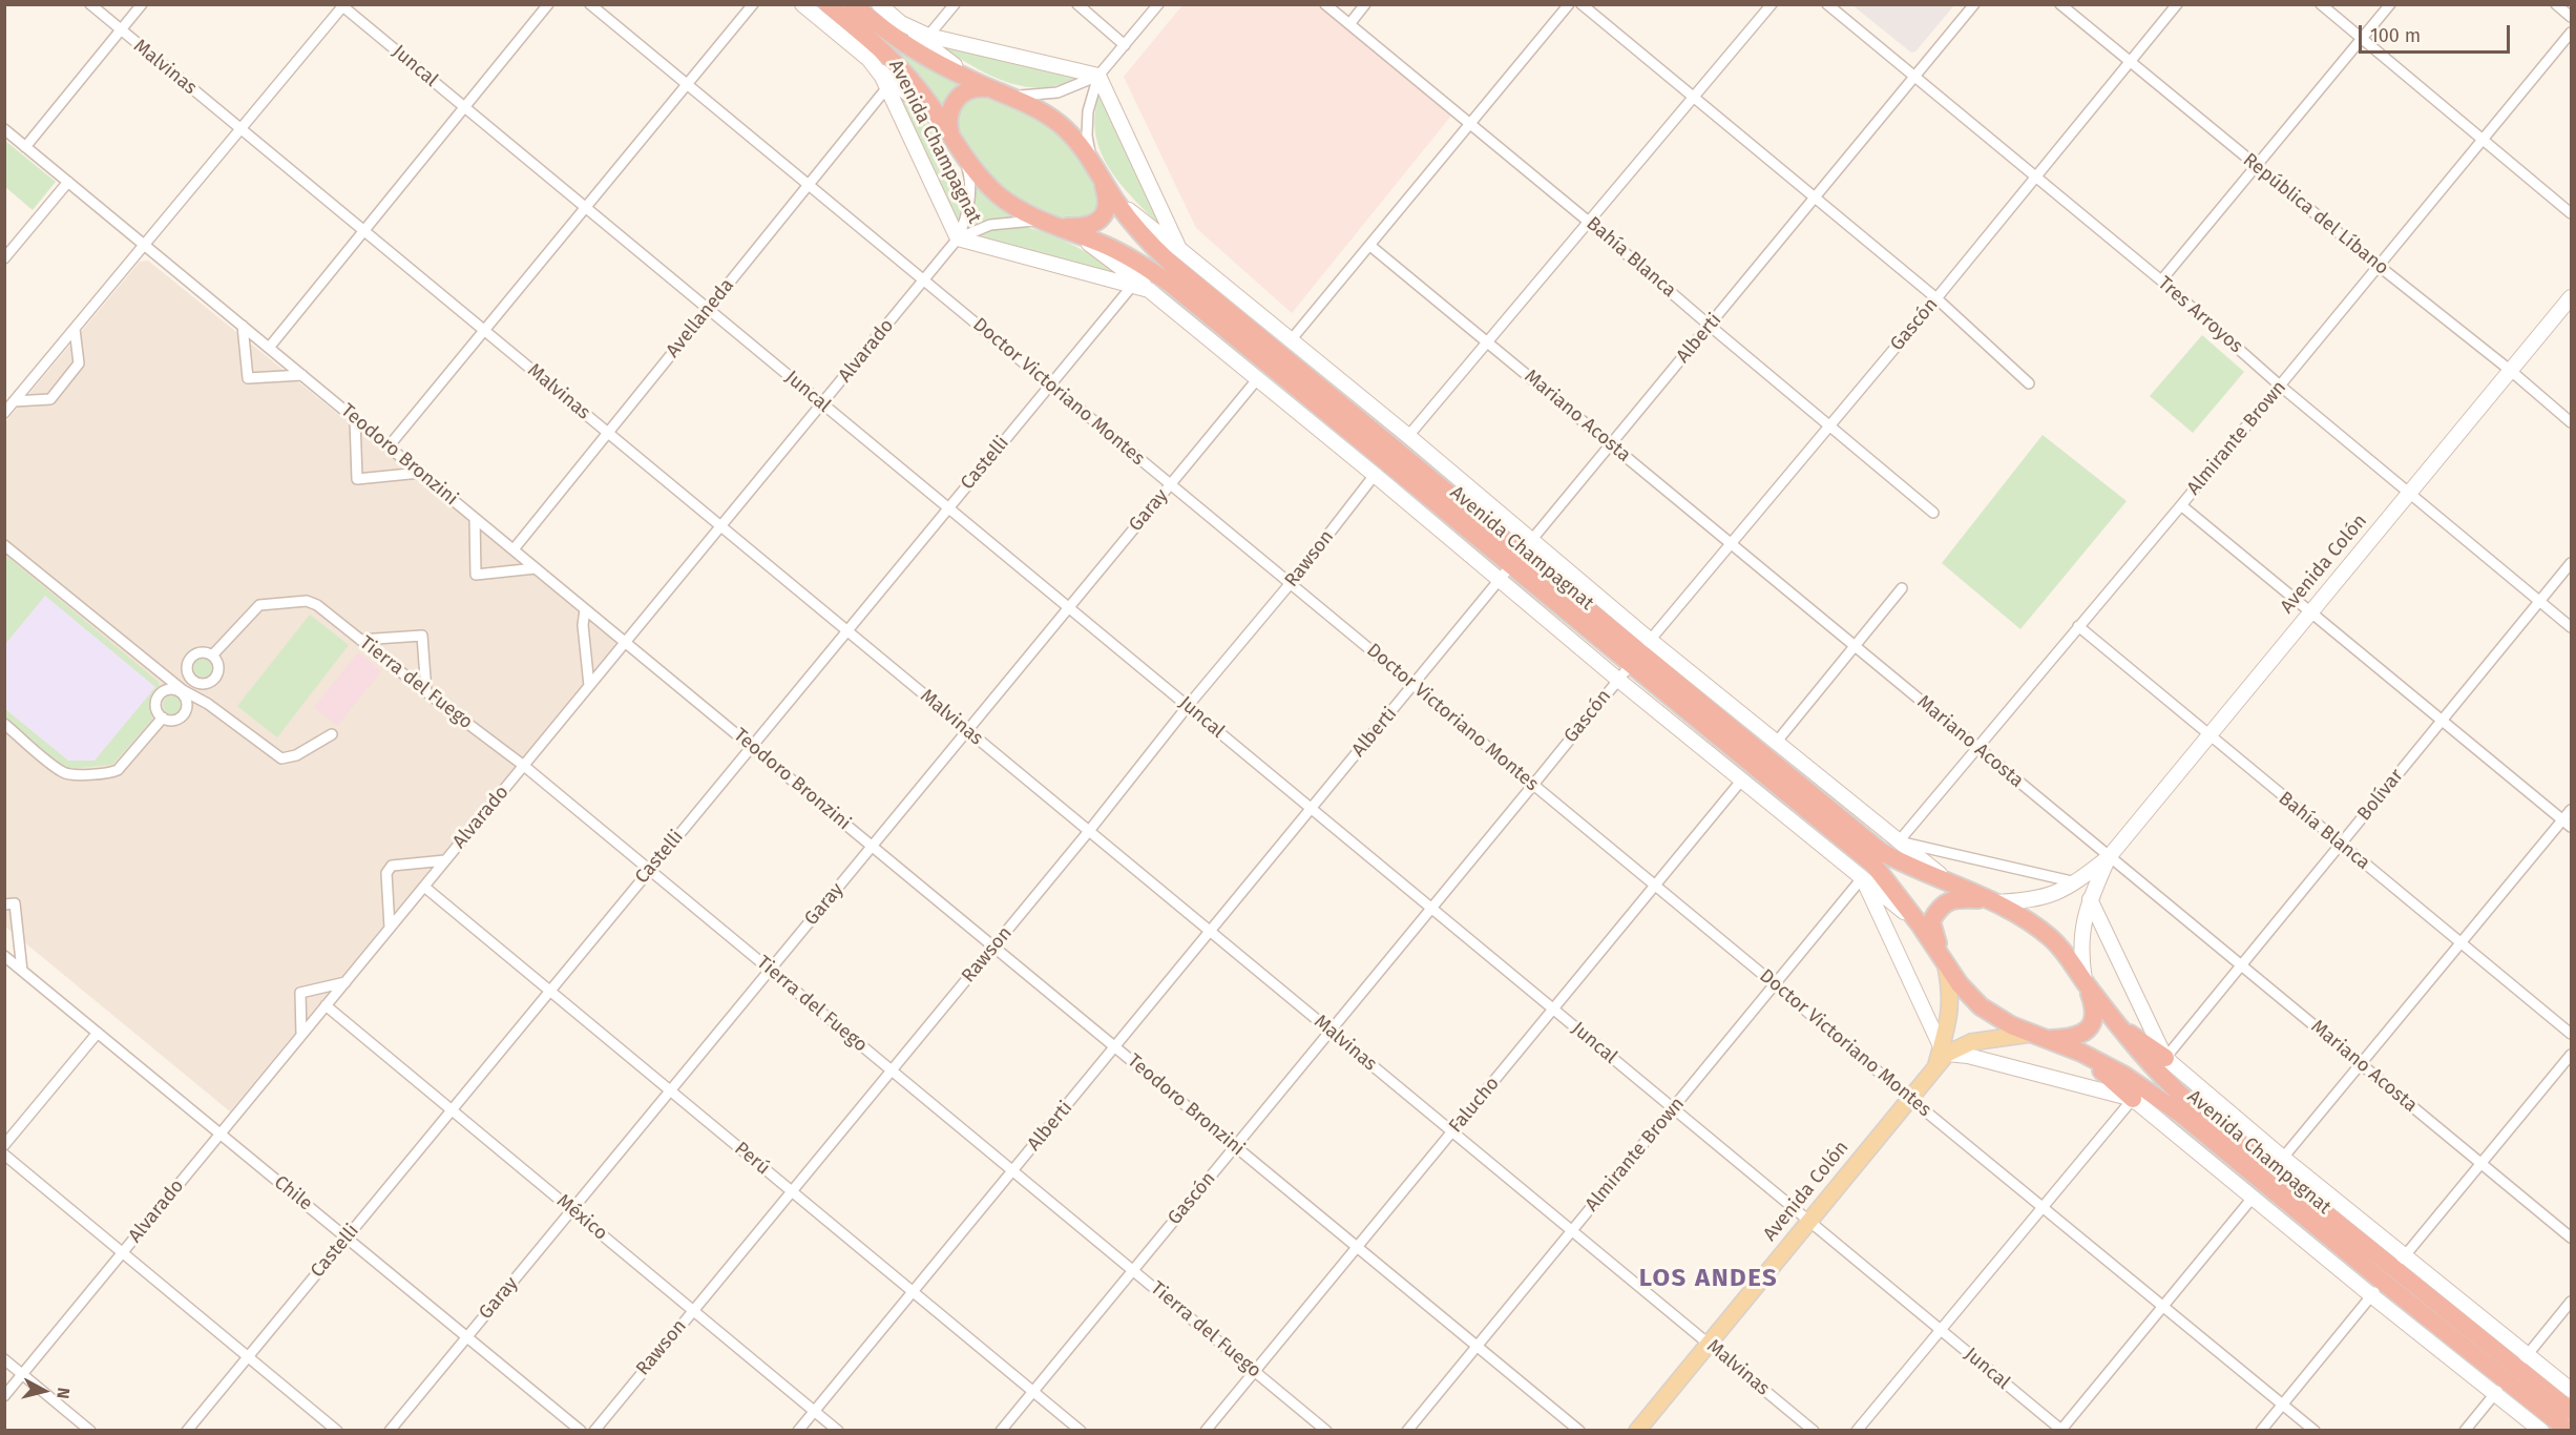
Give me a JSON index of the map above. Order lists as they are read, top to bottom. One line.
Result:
{"streets":{"highway":["Avenida Champagnat","Avenida Colón"],"street":["Juncal","Malvinas","República del Líbano","Bahía Blanca","Tres Arroyos","Avellaneda","Gascón","Alberti","Alvarado","Doctor Victoriano Montes","Mariano Acosta","Almirante Brown","Teodoro Bronzini","Castelli","Garay","Rawson","Tierra del Fuego","Bolívar","Falucho","Perú","Chile","México"]},"crossings":[["Juncal","Avellaneda"],["Juncal","Gascón"],["Juncal","Alberti"],["Juncal","Alvarado"],["Juncal","Almirante Brown"],["Juncal","Castelli"],["Juncal","Garay"],["Juncal","Rawson"],["Juncal","Avenida Colón"],["Juncal","Falucho"],["Malvinas","Avellaneda"],["Malvinas","Gascón"],["Malvinas","Alberti"],["Malvinas","Alvarado"],["Malvinas","Almirante Brown"],["Malvinas","Castelli"],["Malvinas","Garay"],["Malvinas","Rawson"],["Malvinas","Avenida Colón"],["Malvinas","Falucho"],["Avenida Champagnat","Avellaneda"],["Avenida Champagnat","Gascón"],["Avenida Champagnat","Alberti"],["Avenida Champagnat","Alvarado"],["Avenida Champagnat","Almirante Brown"],["Avenida Champagnat","Castelli"],["Avenida Champagnat","Garay"],["Avenida Champagnat","Rawson"],["Avenida Champagnat","Avenida Colón"],["Avenida Champagnat","Bolívar"],["Avenida Champagnat","Falucho"],["República del Líbano","Gascón"],["República del Líbano","Almirante Brown"],["República del Líbano","Avenida Colón"],["Bahía Blanca","Gascón"],["Bahía Blanca","Alberti"],["Bahía Blanca","Almirante Brown"],["Bahía Blanca","Avenida Colón"],["Bahía Blanca","Bolívar"],["Tres Arroyos","Gascón"],["Tres Arroyos","Alberti"],["Tres Arroyos","Almirante Brown"],["Tres Arroyos","Avenida Colón"],["Tres Arroyos","Bolívar"],["Avellaneda","Doctor Victoriano Montes"],["Avellaneda","Teodoro Bronzini"],["Gascón","Doctor Victoriano Montes"],["Gascón","Mariano Acosta"],["Gascón","Teodoro Bronzini"],["Gascón","Tierra del Fuego"],["Gascón","Perú"],["Alberti","Doctor Victoriano Montes"],["Alberti","Mariano Acosta"],["Alberti","Teodoro Bronzini"],["Alberti","Tierra del Fuego"],["Alberti","Perú"],["Alberti","México"],["Alvarado","Doctor Victoriano Montes"],["Alvarado","Teodoro Bronzini"],["Alvarado","Tierra del Fuego"],["Alvarado","Perú"],["Alvarado","Chile"],["Alvarado","México"],["Doctor Victoriano Montes","Almirante Brown"],["Doctor Victoriano Montes","Castelli"],["Doctor Victoriano Montes","Garay"],["Doctor Victoriano Montes","Rawson"],["Doctor Victoriano Montes","Avenida Colón"],["Doctor Victoriano Montes","Falucho"],["Mariano Acosta","Almirante Brown"],["Mariano Acosta","Avenida Colón"],["Mariano Acosta","Bolívar"],["Almirante Brown","Teodoro Bronzini"],["Teodoro Bronzini","Castelli"],["Teodoro Bronzini","Garay"],["Teodoro Bronzini","Rawson"],["Teodoro Bronzini","Falucho"],["Castelli","Tierra del Fuego"],["Castelli","Perú"],["Castelli","Chile"],["Castelli","México"],["Garay","Tierra del Fuego"],["Garay","Perú"],["Garay","Chile"],["Garay","México"],["Rawson","Tierra del Fuego"],["Rawson","Perú"],["Rawson","México"],["Tierra del Fuego","Falucho"]],"districts":["LOS ANDES"],"scale_bar":"100 m","north":"right"}
